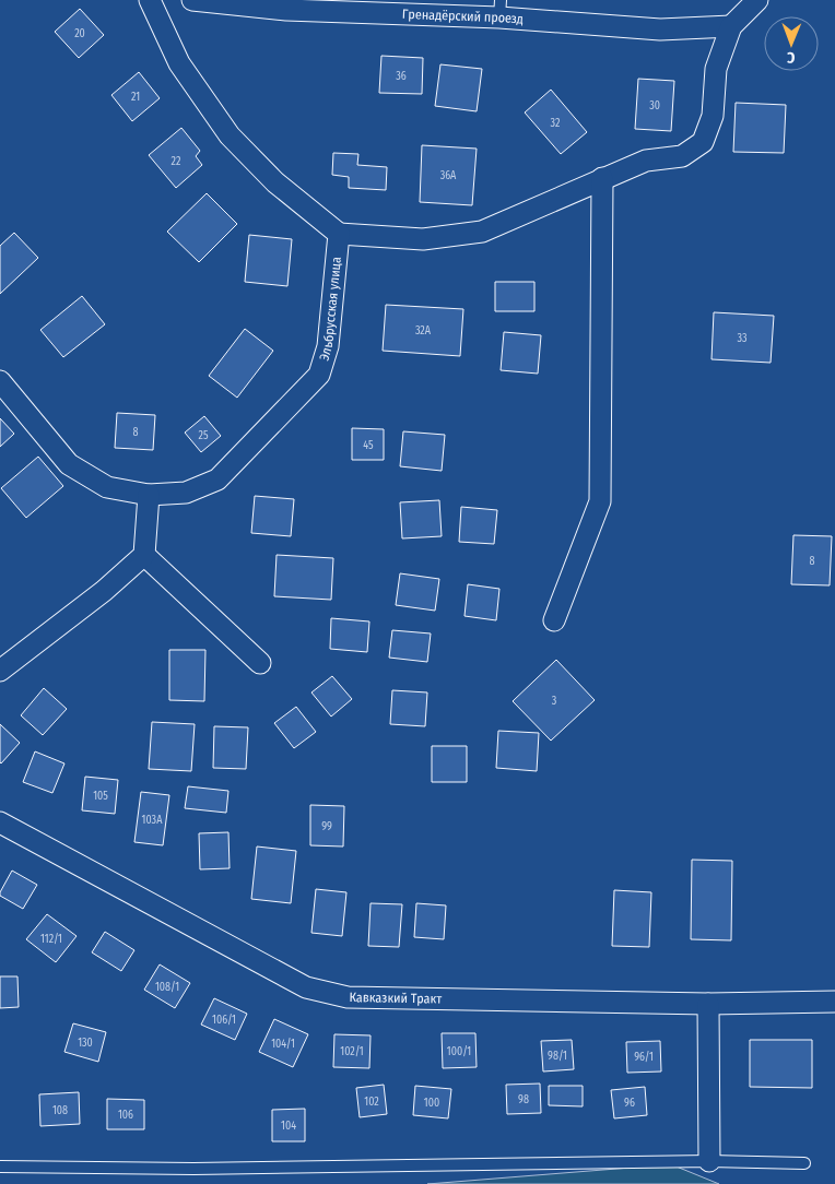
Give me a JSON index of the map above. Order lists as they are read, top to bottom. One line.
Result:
{"streets":{"street":["Гренадёрский проезд","Эльбрусская улица","Кавказкий Тракт"]},"house_numbers":["20","36","21","30","32","22","36А","32А","33","8","25","45","8","3","105","103А","99","112/1","108/1","106/1","130","104/1","102/1","100/1","98/1","96/1","98","102","100","96","108","106","104"],"north":"bottom"}
